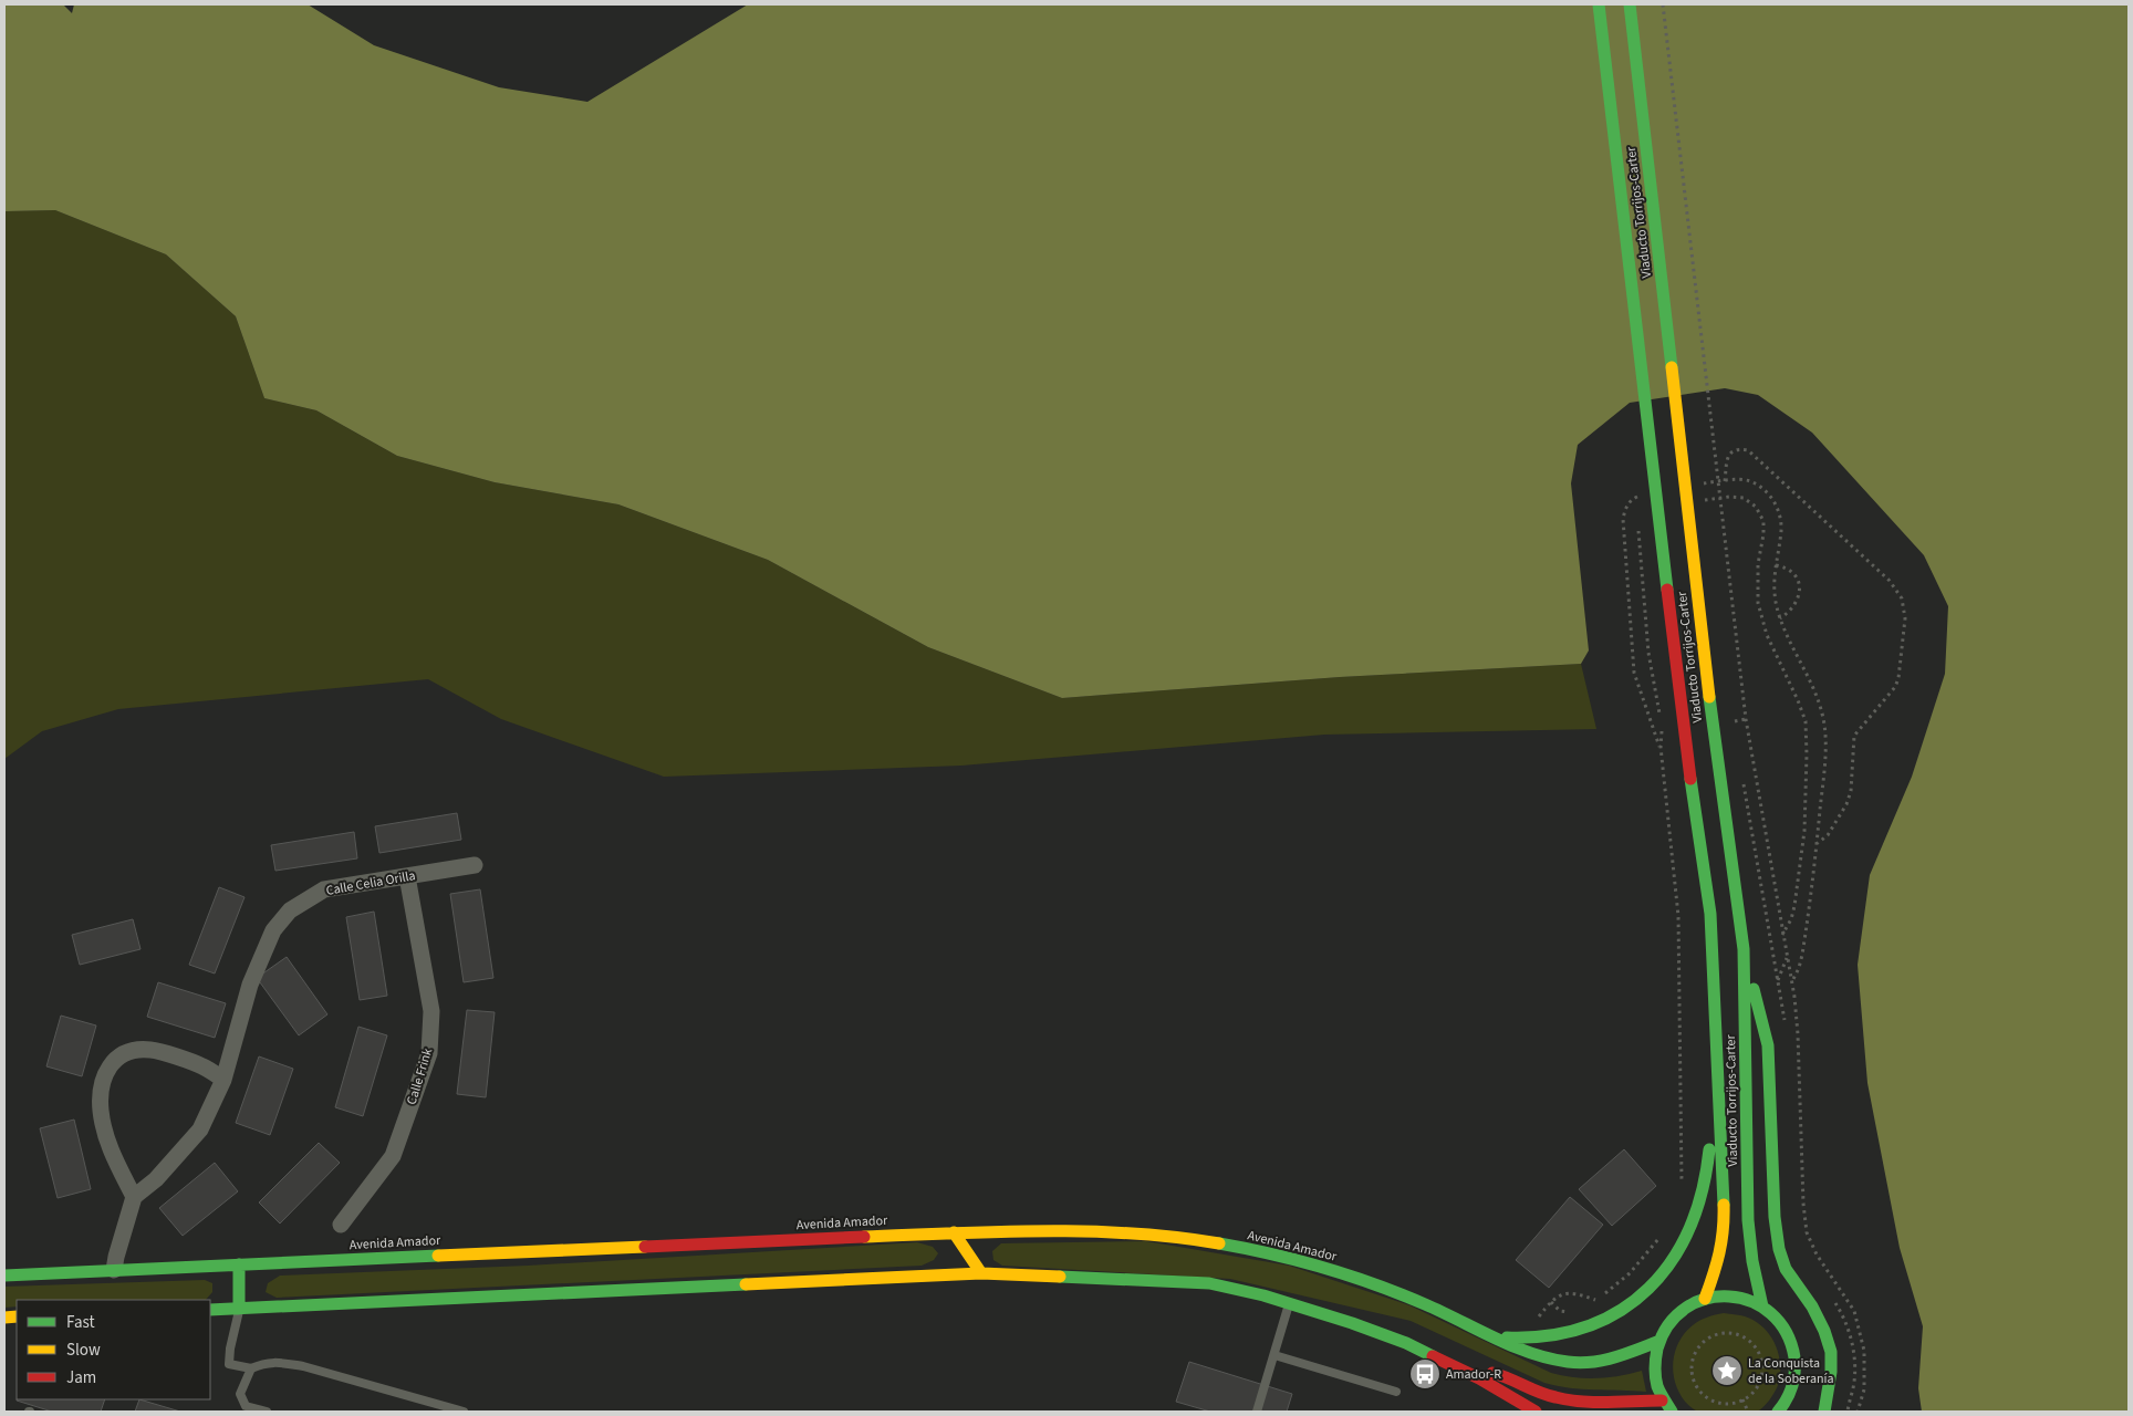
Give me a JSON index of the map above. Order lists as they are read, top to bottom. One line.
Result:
{"streets":{"main road":["Viaducto Torrijos-Carter","Avenida Amador"],"street":["Calle Celia Orilla","Calle Frink"]},"crossings":[["Calle Celia Orilla","Calle Frink"]],"places":{"place":["La Conquista de la Soberanía"],"bus stop":["Amador-R"]},"legend":["Fast","Slow","Jam"]}
